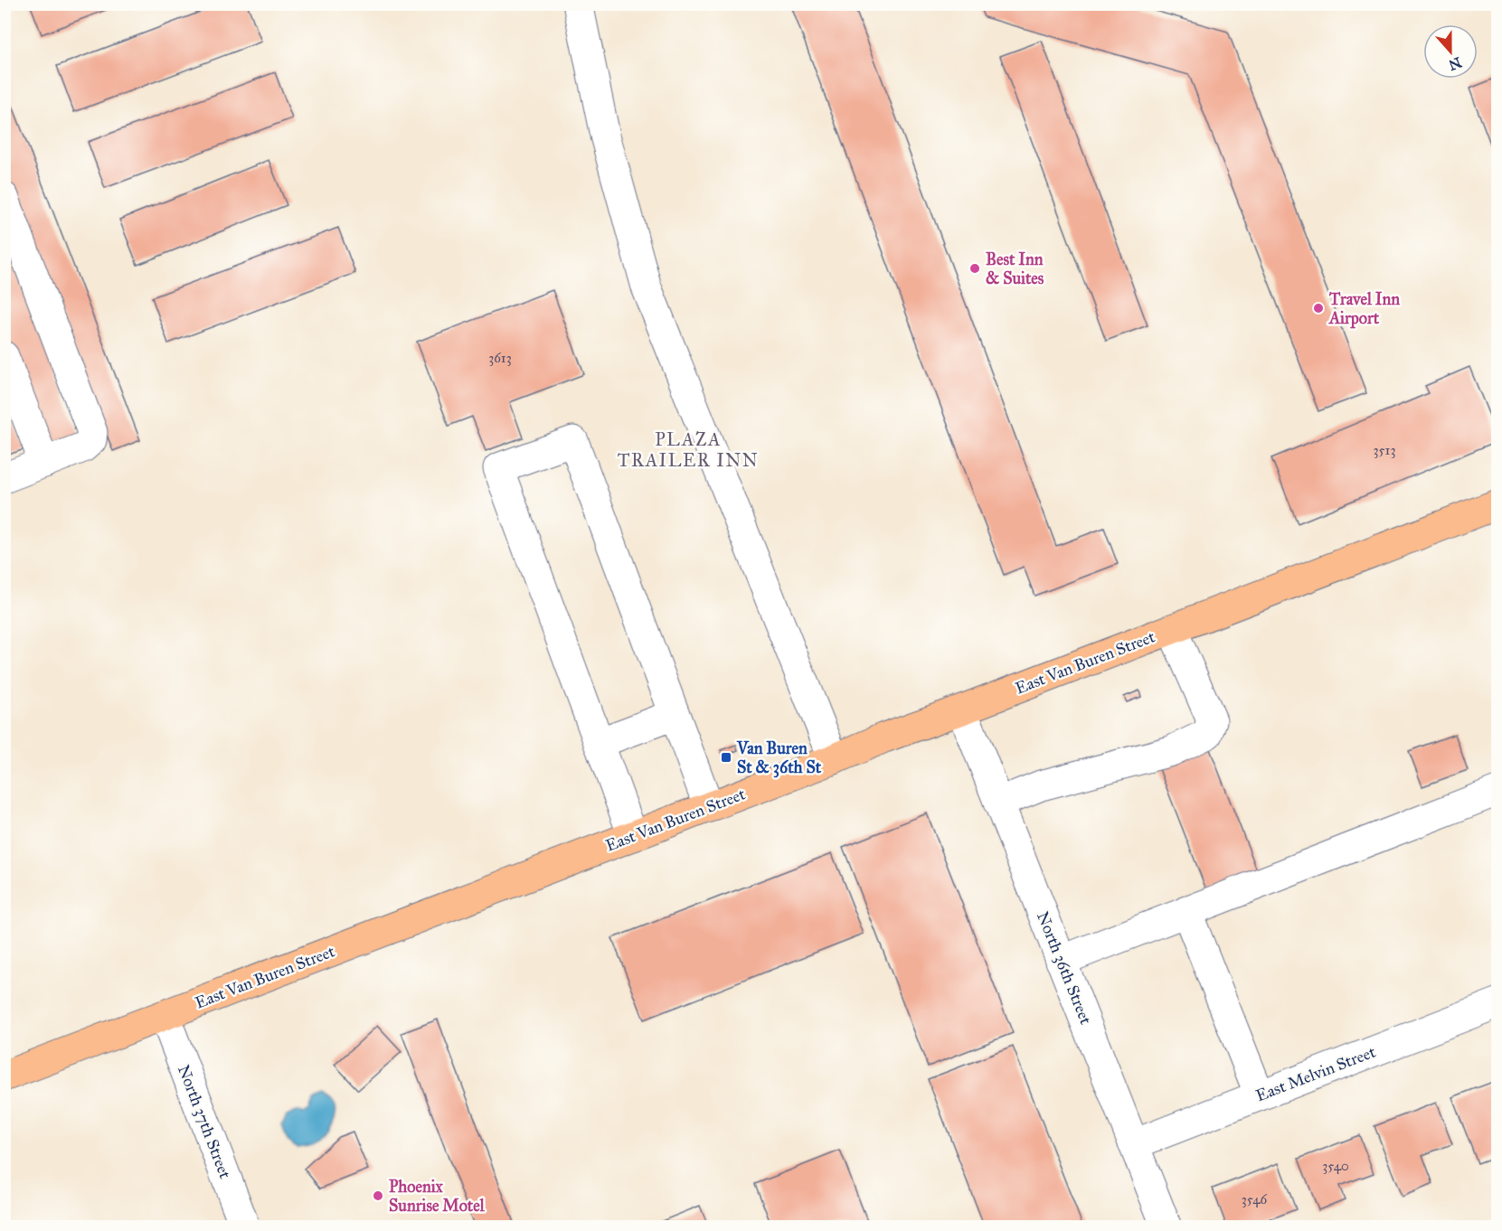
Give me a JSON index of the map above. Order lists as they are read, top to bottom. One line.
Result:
{"streets":{"main road":["East Van Buren Street"],"street":["North 36th Street","East Melvin Street","North 37th Street"]},"crossings":[["East Van Buren Street","North 36th Street"],["East Van Buren Street","North 37th Street"],["North 36th Street","East Melvin Street"]],"districts":["PLAZA TRAILER INN"],"places":{"other":["Best Inn & Suites","Travel Inn Airport","Phoenix Sunrise Motel"],"transit":["Van Buren St & 36th St"]},"house_numbers":["3613","3513","3540","3546"],"north":"bottom"}
